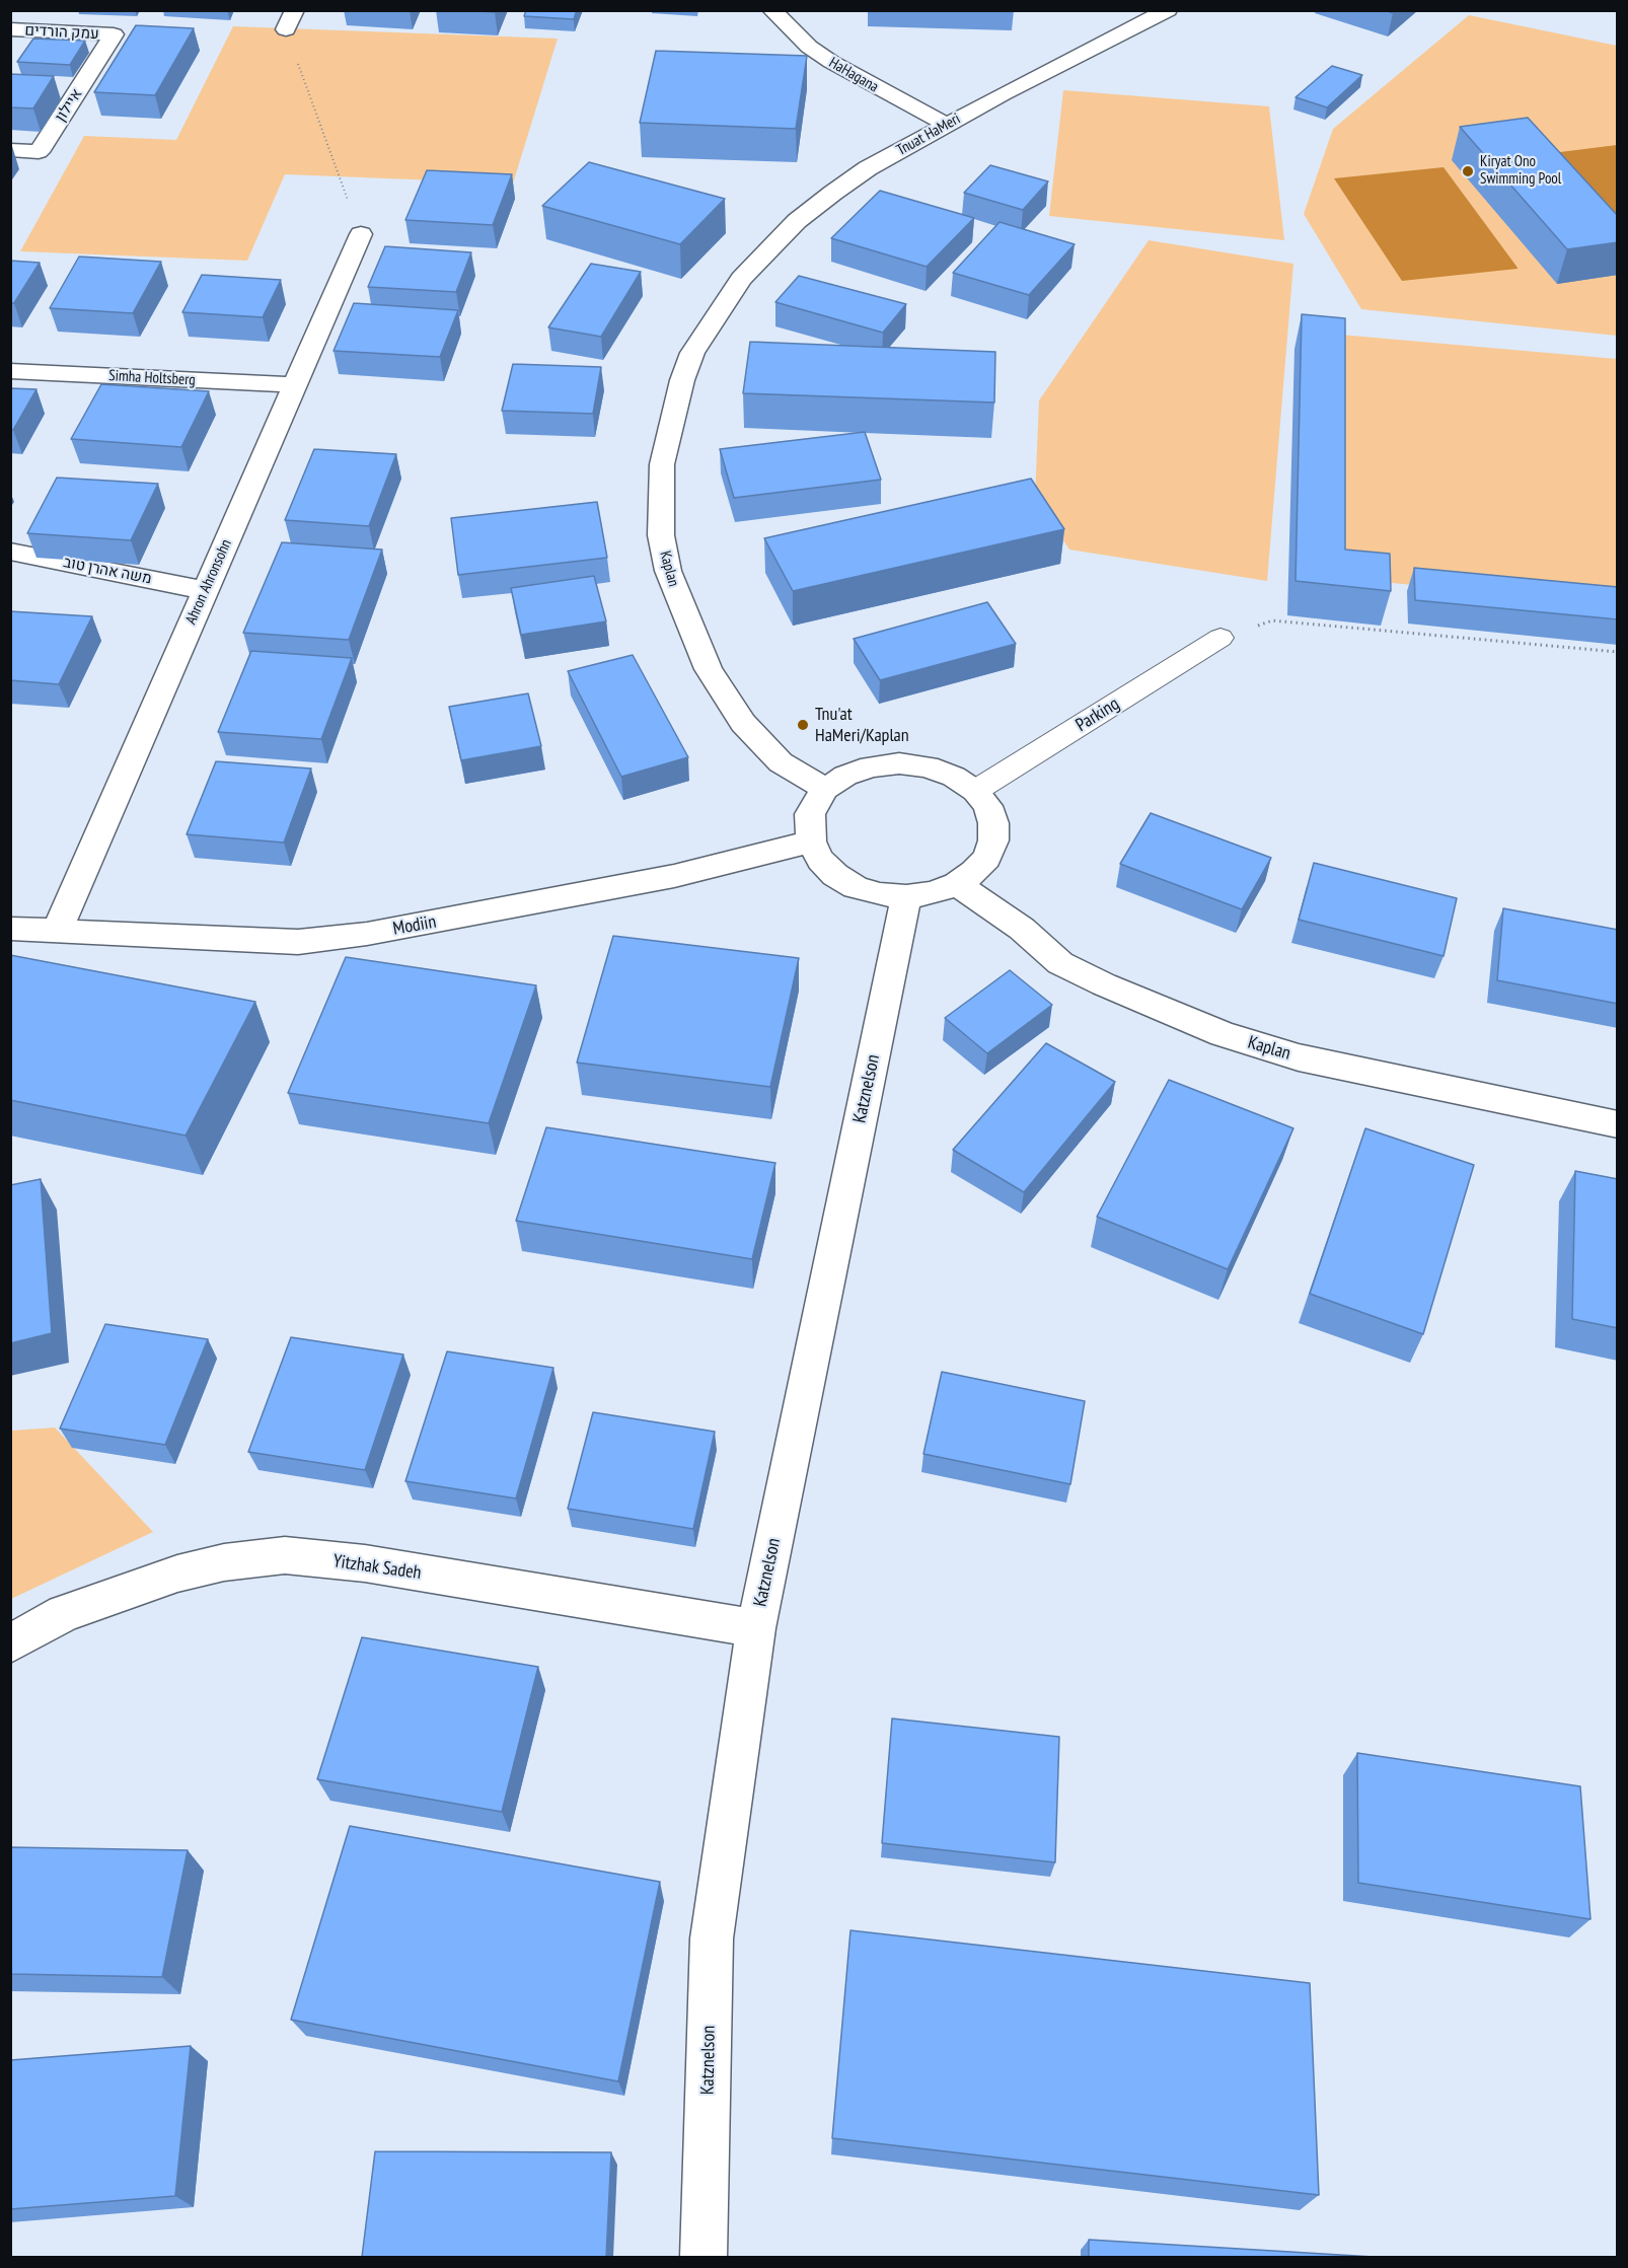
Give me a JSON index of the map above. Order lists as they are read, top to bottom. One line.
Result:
{"streets":{"street":["עמק הורדים","HaHagana","איילון","Tnuat HaMeri","Simha Holtsberg","Kaplan","משה אהרן טוב","Ahron Ahronsohn","Modiin","Katznelson","Yitzhak Sadeh"],"lane":["Parking"]},"crossings":[["עמק הורדים","איילון"],["HaHagana","Tnuat HaMeri"],["Tnuat HaMeri","Kaplan"],["Simha Holtsberg","Ahron Ahronsohn"],["Kaplan","Parking"],["Kaplan","Modiin"],["Kaplan","Katznelson"],["משה אהרן טוב","Ahron Ahronsohn"],["Ahron Ahronsohn","Modiin"],["Parking","Modiin"],["Parking","Katznelson"],["Modiin","Katznelson"],["Katznelson","Yitzhak Sadeh"]],"places":["Kiryat Ono Swimming Pool","Tnu'at HaMeri/Kaplan"]}
